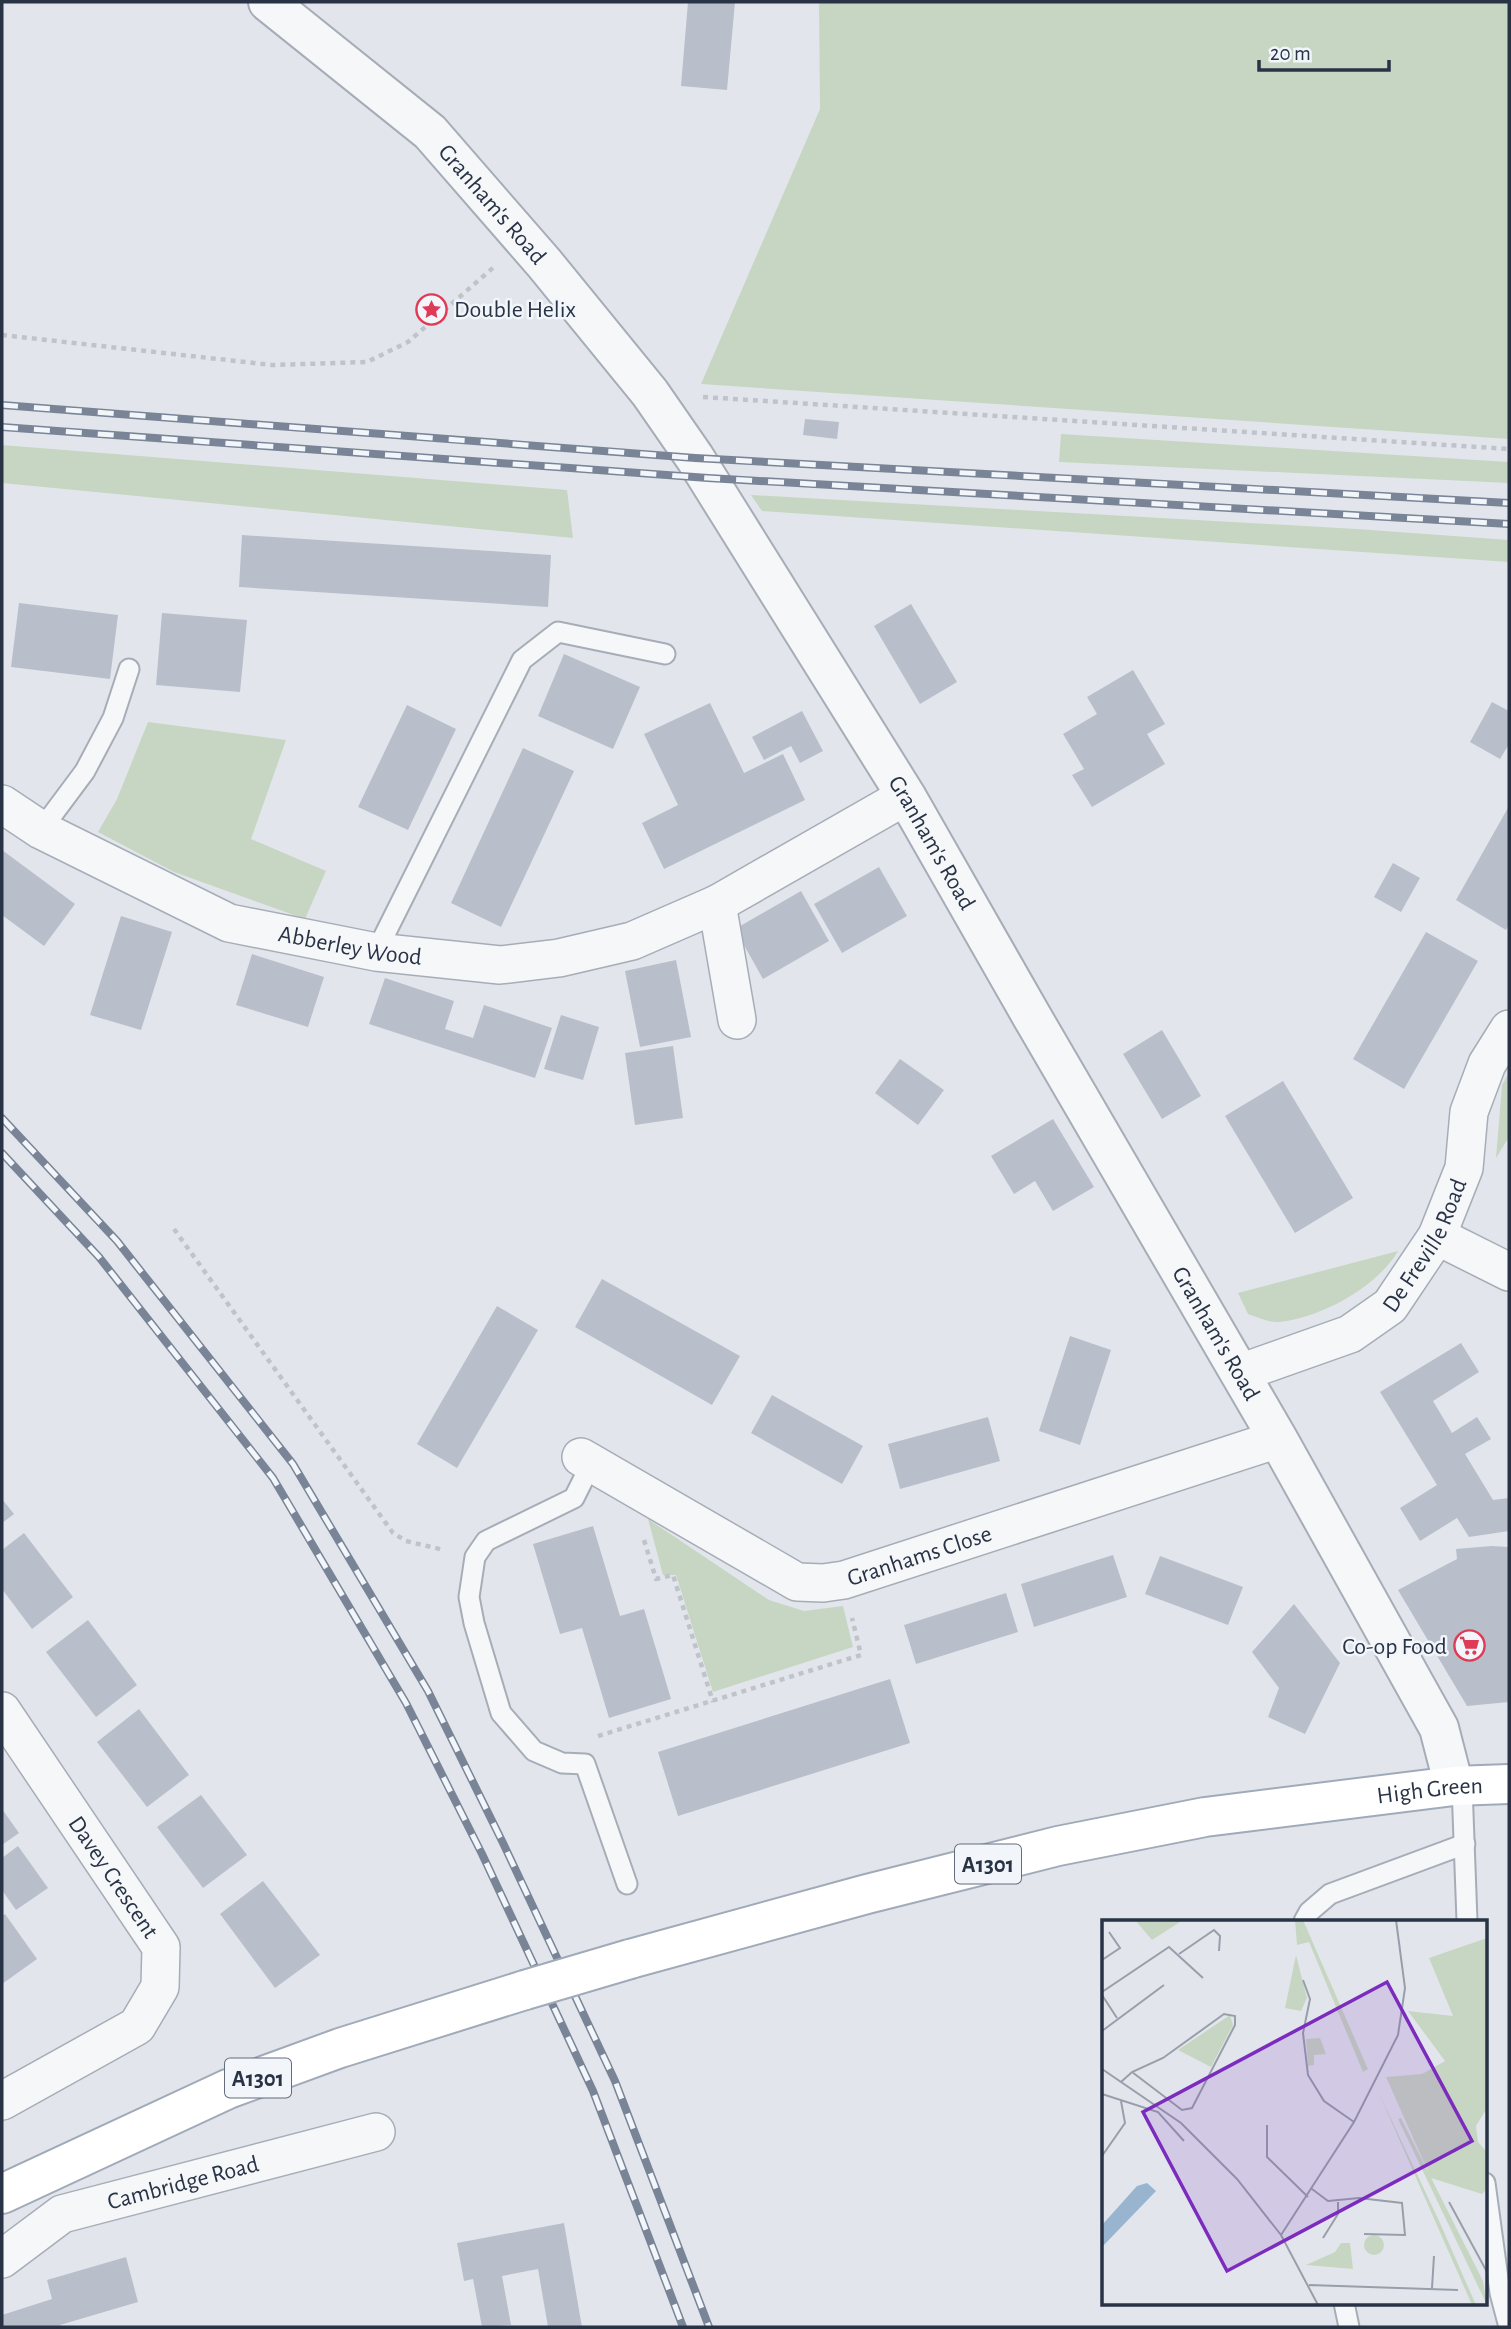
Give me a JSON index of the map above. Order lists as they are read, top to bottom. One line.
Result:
{"streets":{"main road":["High Green","A1301"],"street":["Granham's Road","Abberley Wood","De Freville Road","Granhams Close","Davey Crescent","Cambridge Road"]},"crossings":[["Granham's Road","Abberley Wood"],["Granham's Road","De Freville Road"],["Granham's Road","Granhams Close"],["Granham's Road","High Green"]],"places":{"place":["Double Helix"],"supermarket":["Co-op Food"]},"scale_bar":"20 m"}
